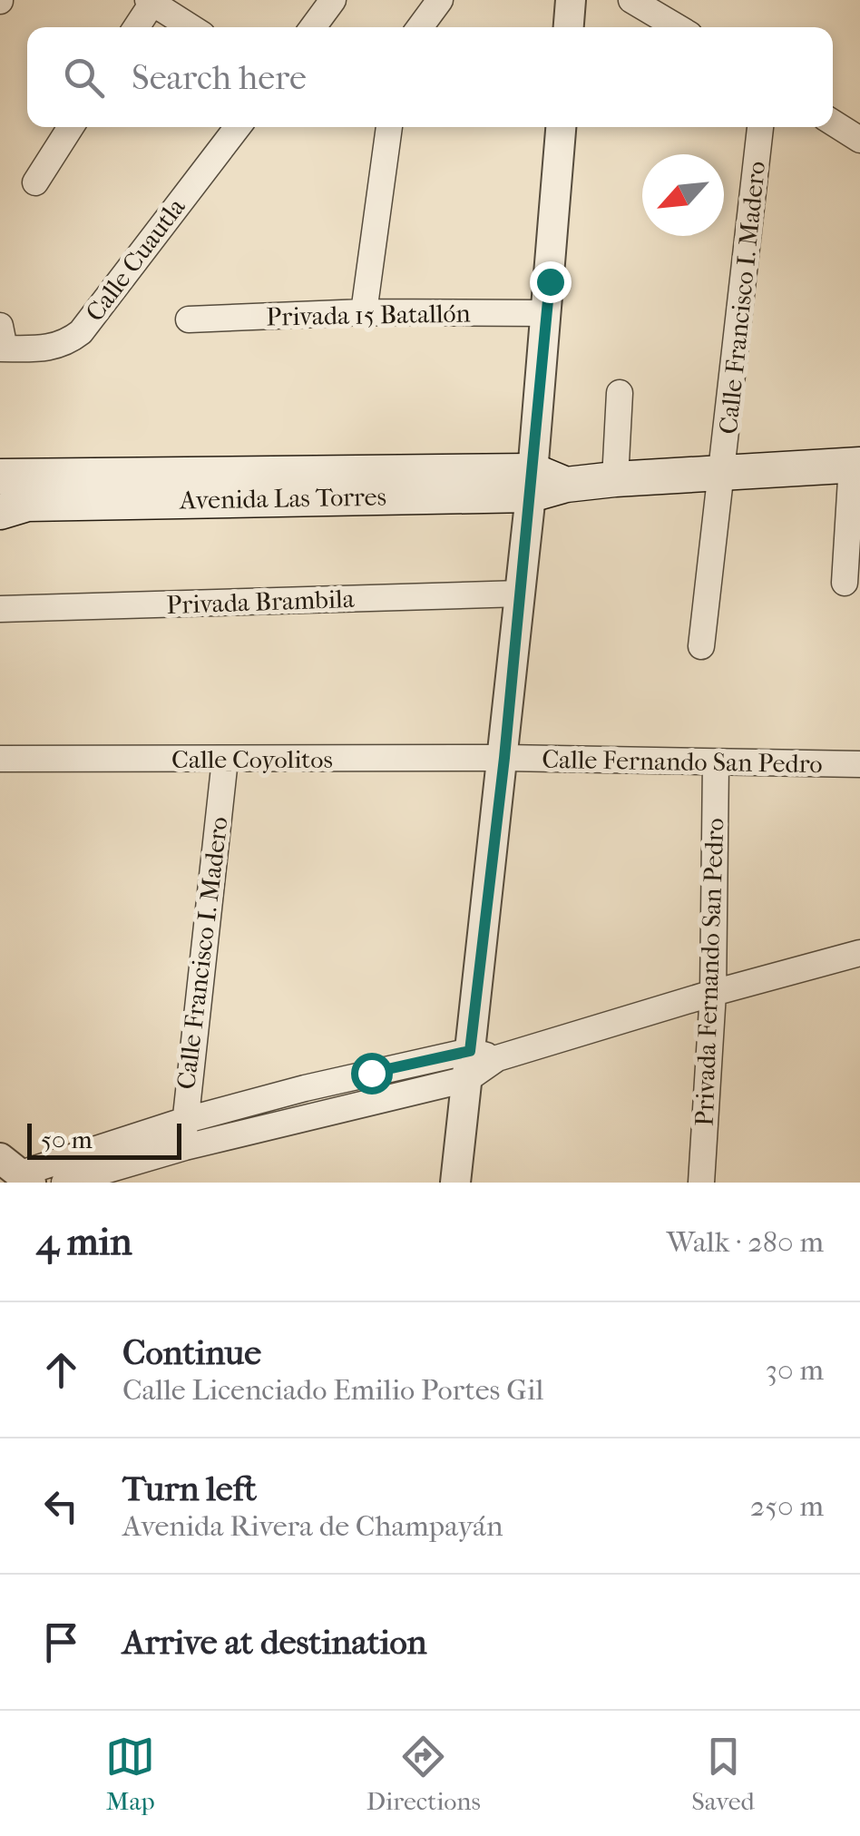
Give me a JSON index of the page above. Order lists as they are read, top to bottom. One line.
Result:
{"streets":{"main road":["Avenida Las Torres"],"street":["Calle Cuautla","Calle Francisco I. Madero","Privada 15 Batallón","Privada Brambila","Calle Coyolitos","Calle Fernando San Pedro","Privada Fernando San Pedro"]},"crossings":[["Calle Francisco I. Madero","Avenida Las Torres"],["Calle Francisco I. Madero","Calle Coyolitos"],["Calle Coyolitos","Calle Fernando San Pedro"],["Calle Fernando San Pedro","Privada Fernando San Pedro"]],"scale_bar":"50 m","north":"bottom left","page":{"search":"Search here","scale":"50 m","heading":["4 min","Walk · 280 m"],"list":[["Continue","Calle Licenciado Emilio Portes Gil","30 m"],["Turn left","Avenida Rivera de Champayán","250 m"],"Arrive at destination"],"nav":["Map","Directions","Saved"]}}
